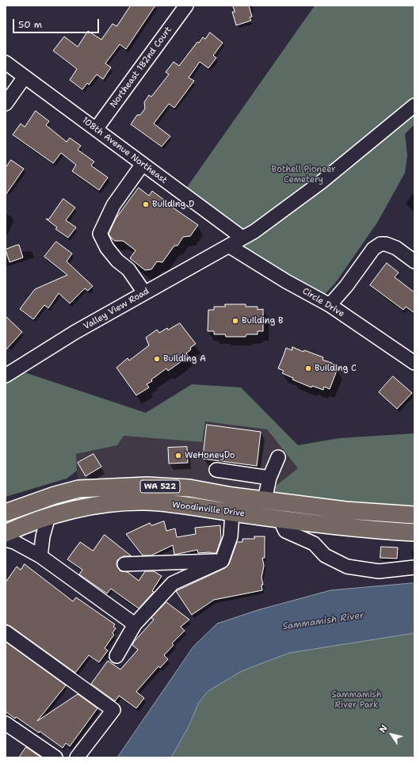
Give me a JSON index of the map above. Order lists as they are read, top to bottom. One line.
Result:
{"streets":{"main road":["WA 522","Woodinville Drive"],"street":["Northeast 182nd Court","108th Avenue Northeast","Circle Drive","Valley View Road"]},"crossings":[["Northeast 182nd Court","108th Avenue Northeast"],["108th Avenue Northeast","Valley View Road"],["Circle Drive","Valley View Road"]],"water":["Sammamish River"],"parks":["Bothell Pioneer Cemetery","Sammamish River Park"],"places":["Building D","Building B","Building A","Building C","WeHoneyDo"],"scale_bar":"50 m","north":"top left"}
